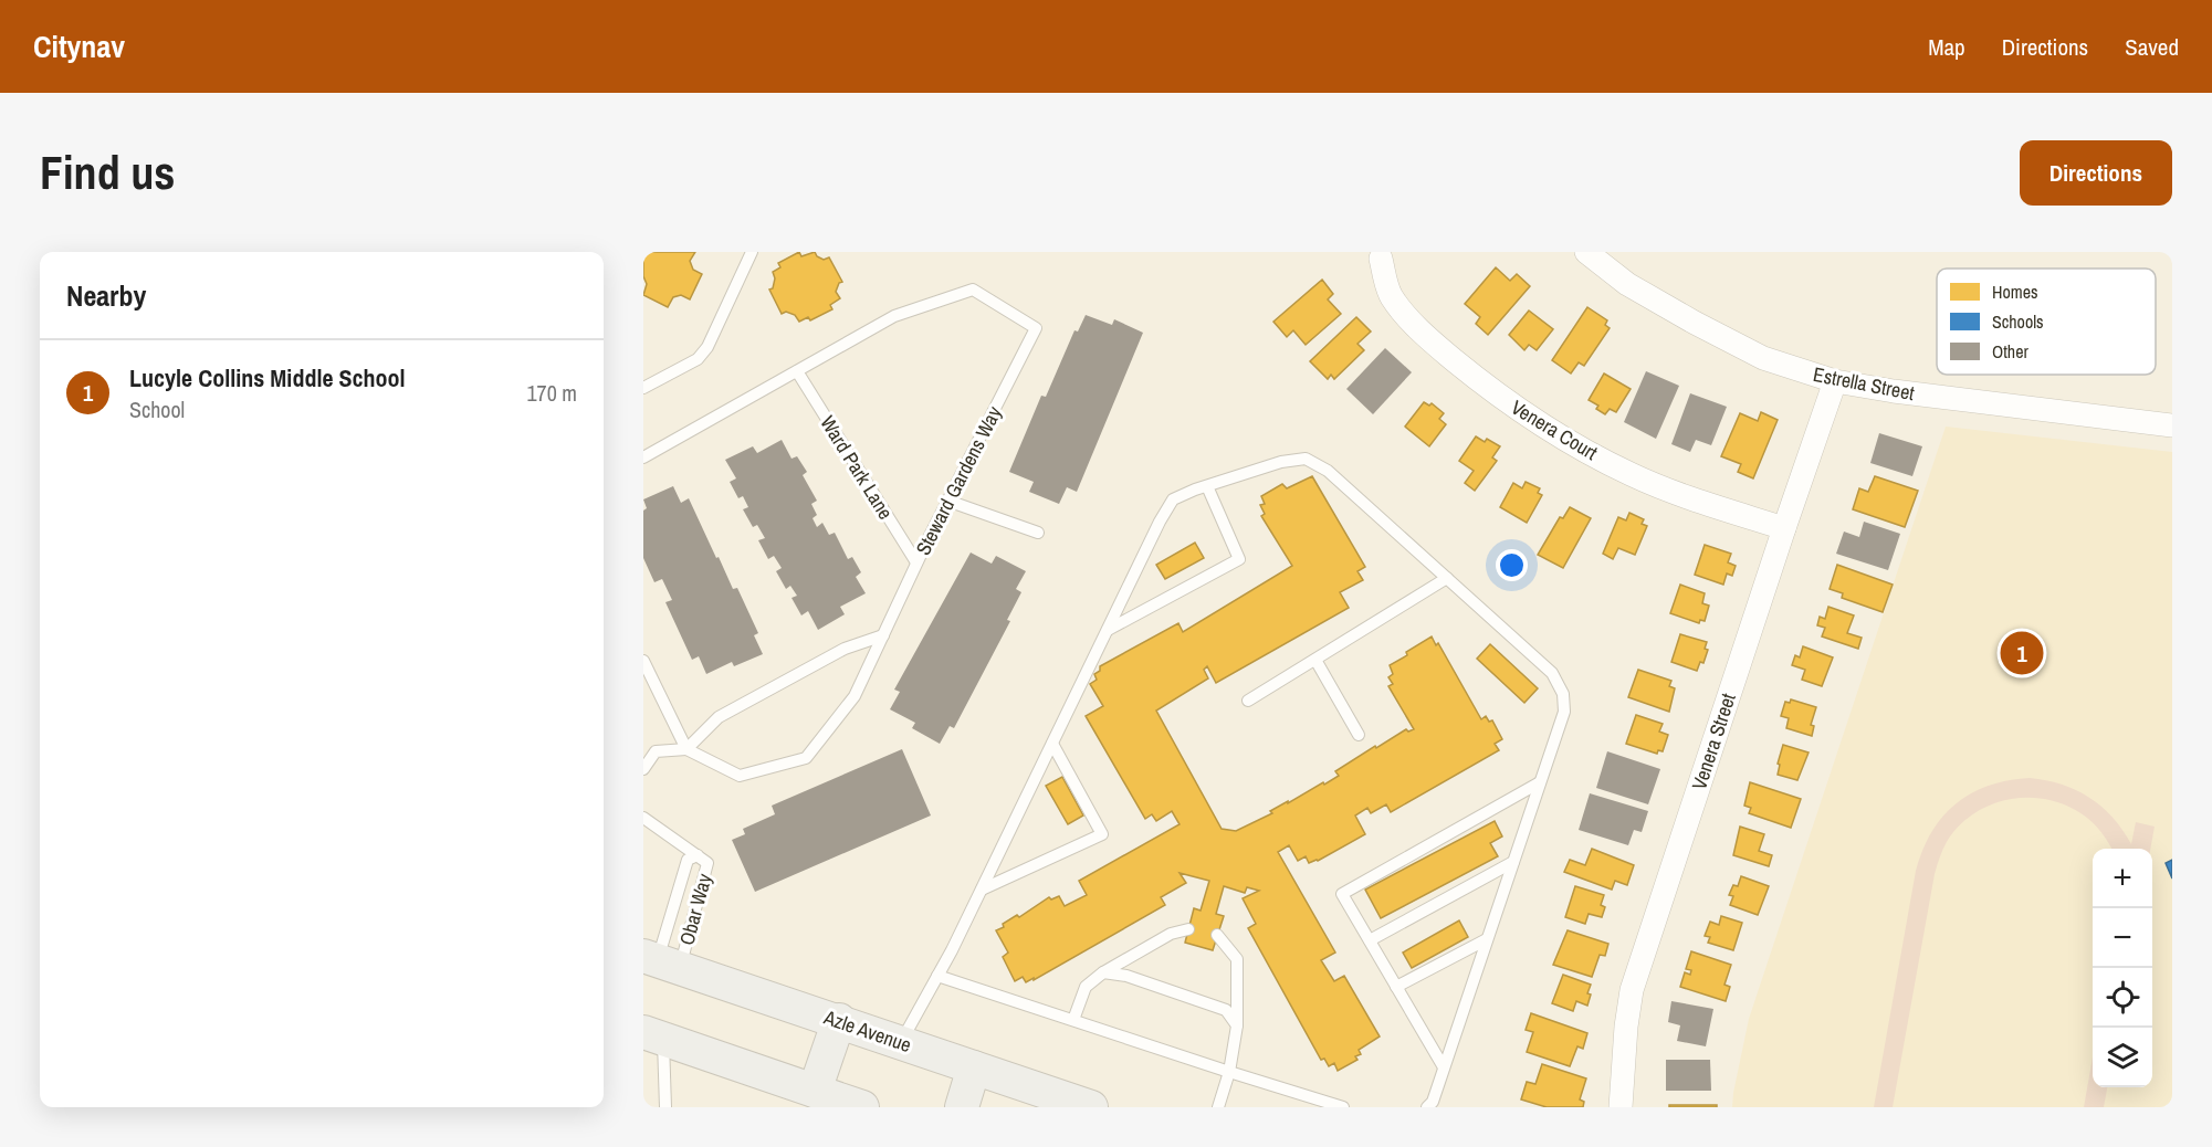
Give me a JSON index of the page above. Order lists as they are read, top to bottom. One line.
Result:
{"streets":{"main road":["Azle Avenue"],"street":["Estrella Street","Venera Court","Venera Street"],"lane":["Ward Park Lane","Steward Gardens Way","Obar Way"]},"crossings":[["Estrella Street","Venera Street"],["Venera Court","Venera Street"],["Ward Park Lane","Steward Gardens Way"],["Obar Way","Azle Avenue"]],"legend":["Homes","Schools","Other"],"page":{"header":"Citynav","nav":["Map","Directions","Saved"],"buttons":"Directions","title":"Find us","heading":"Nearby","list":[{"mark":"1","name":"Lucyle Collins Middle School","note":"School","value":"170 m"}],"pins":"1","map_buttons":["+","−"]}}
